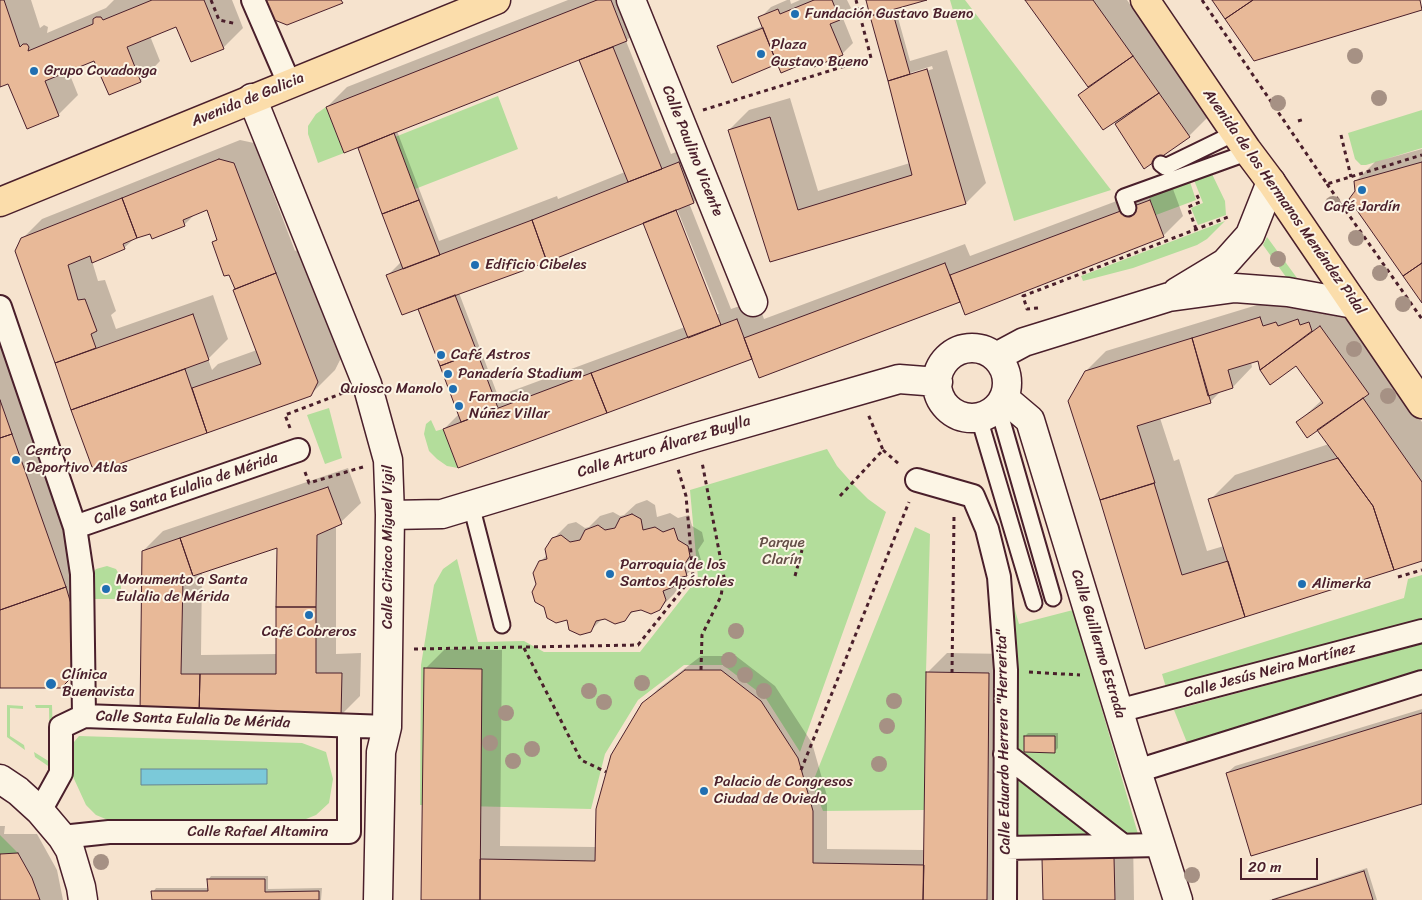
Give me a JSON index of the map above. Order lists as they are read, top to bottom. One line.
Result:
{"streets":{"highway":["Avenida de Galicia","Avenida de los Hermanos Menéndez Pidal"],"street":["Calle Paulino Vicente","Calle Arturo Álvarez Buylla","Calle Santa Eulalia de Mérida","Calle Ciriaco Miguel Vigil","Calle Guillermo Estrada","Calle Jesús Neira Martínez","Calle Santa Eulalia De Mérida","Calle Eduardo Herrera \"Herrerita\"","Calle Rafael Altamira"]},"crossings":[["Avenida de Galicia","Calle Ciriaco Miguel Vigil"],["Calle Arturo Álvarez Buylla","Calle Ciriaco Miguel Vigil"],["Calle Arturo Álvarez Buylla","Calle Guillermo Estrada"],["Calle Santa Eulalia de Mérida","Calle Santa Eulalia De Mérida"],["Calle Ciriaco Miguel Vigil","Calle Santa Eulalia De Mérida"],["Calle Guillermo Estrada","Calle Jesús Neira Martínez"],["Calle Santa Eulalia De Mérida","Calle Rafael Altamira"]],"parks":["Parque Clarín"],"places":["Fundación Gustavo Bueno","Plaza Gustavo Bueno","Grupo Covadonga","Café Jardín","Edificio Cibeles","Café Astros","Panadería Stadium","Quiosco Manolo","Farmacia Núñez Villar","Centro Deportivo Atlas","Parroquia de los Santos Apóstoles","Alimerka","Monumento a Santa Eulalia de Mérida","Café Cobreros","Clínica Buenavista","Palacio de Congresos Ciudad de Oviedo"],"scale_bar":"20 m"}
